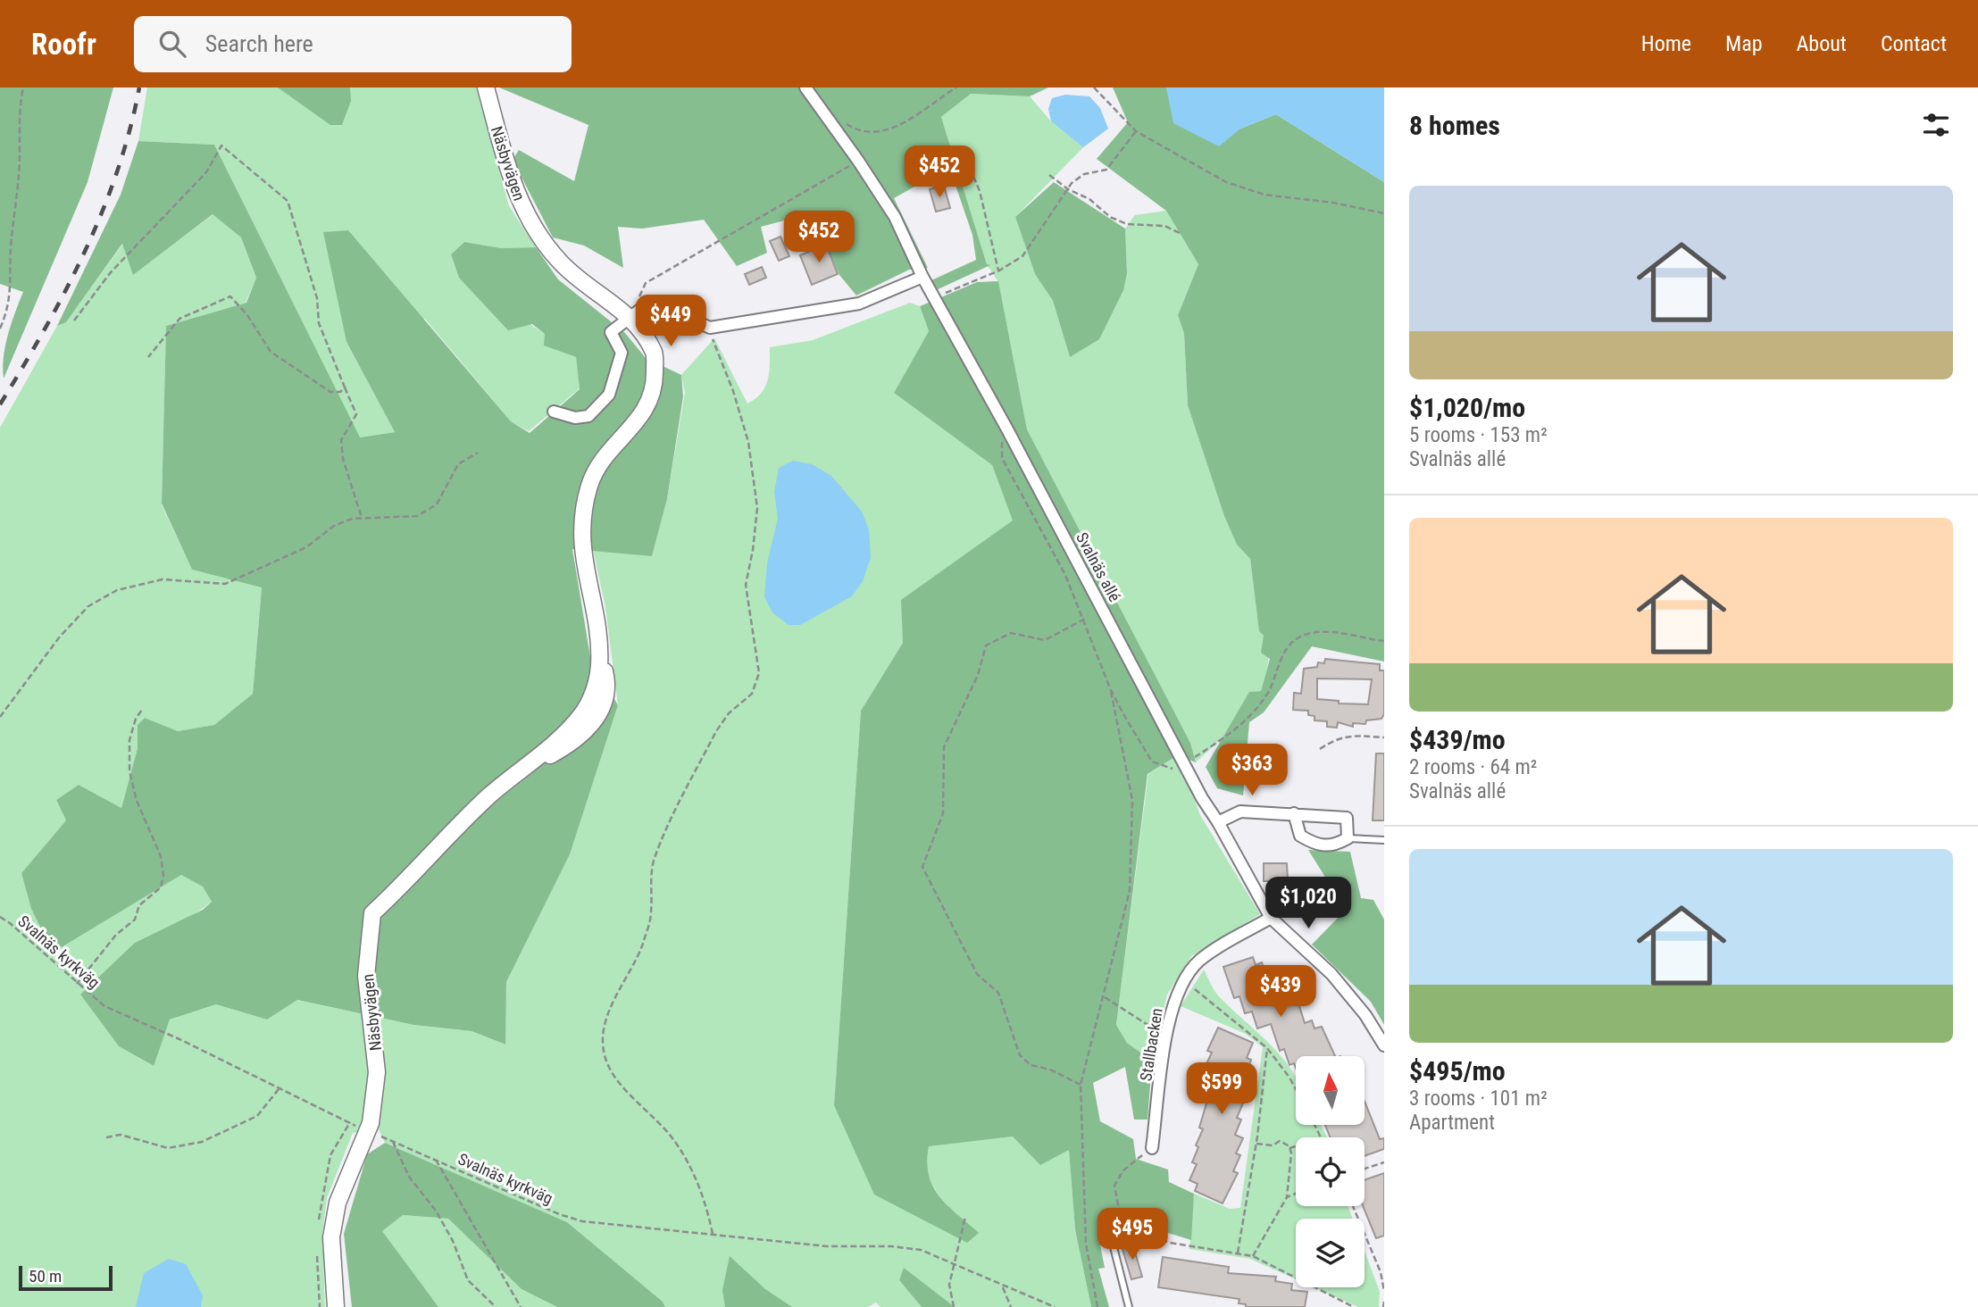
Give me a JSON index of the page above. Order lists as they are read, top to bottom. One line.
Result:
{"streets":{"street":["Näsbyvägen","Svalnäs allé","Stallbacken"],"path":["Svalnäs kyrkväg"]},"crossings":[["Näsbyvägen","Svalnäs kyrkväg"],["Svalnäs allé","Stallbacken"]],"scale_bar":"50 m","north":"top","page":{"header":"Roofr","search":"Search here","nav":["Home","Map","About","Contact"],"heading":"8 homes","price":["$452","$452","$449","$363","$1,020","$439","$599","$495"],"list":[{"name":"$1,020/mo","note":"5 rooms · 153 m² · Svalnäs allé"},{"name":"$439/mo","note":"2 rooms · 64 m² · Svalnäs allé"},{"name":"$495/mo","note":"3 rooms · 101 m² · Apartment"}],"scale":"50 m"}}
